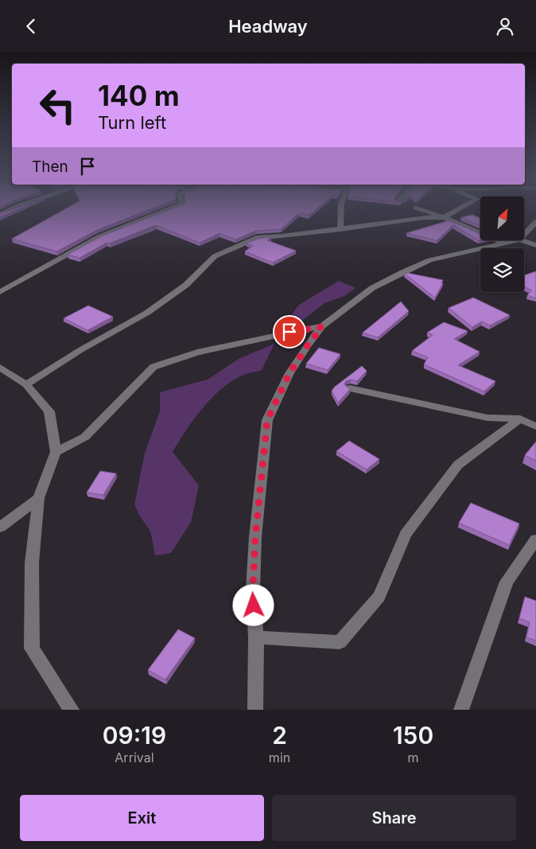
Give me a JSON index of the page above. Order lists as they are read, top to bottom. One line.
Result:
{"north":"top right","page":{"header":"Headway","turn":["140 m","Turn left"],"then":"Then","eta":["09:19","Arrival","2","min","150","m"],"buttons":["Exit","Share"]}}
